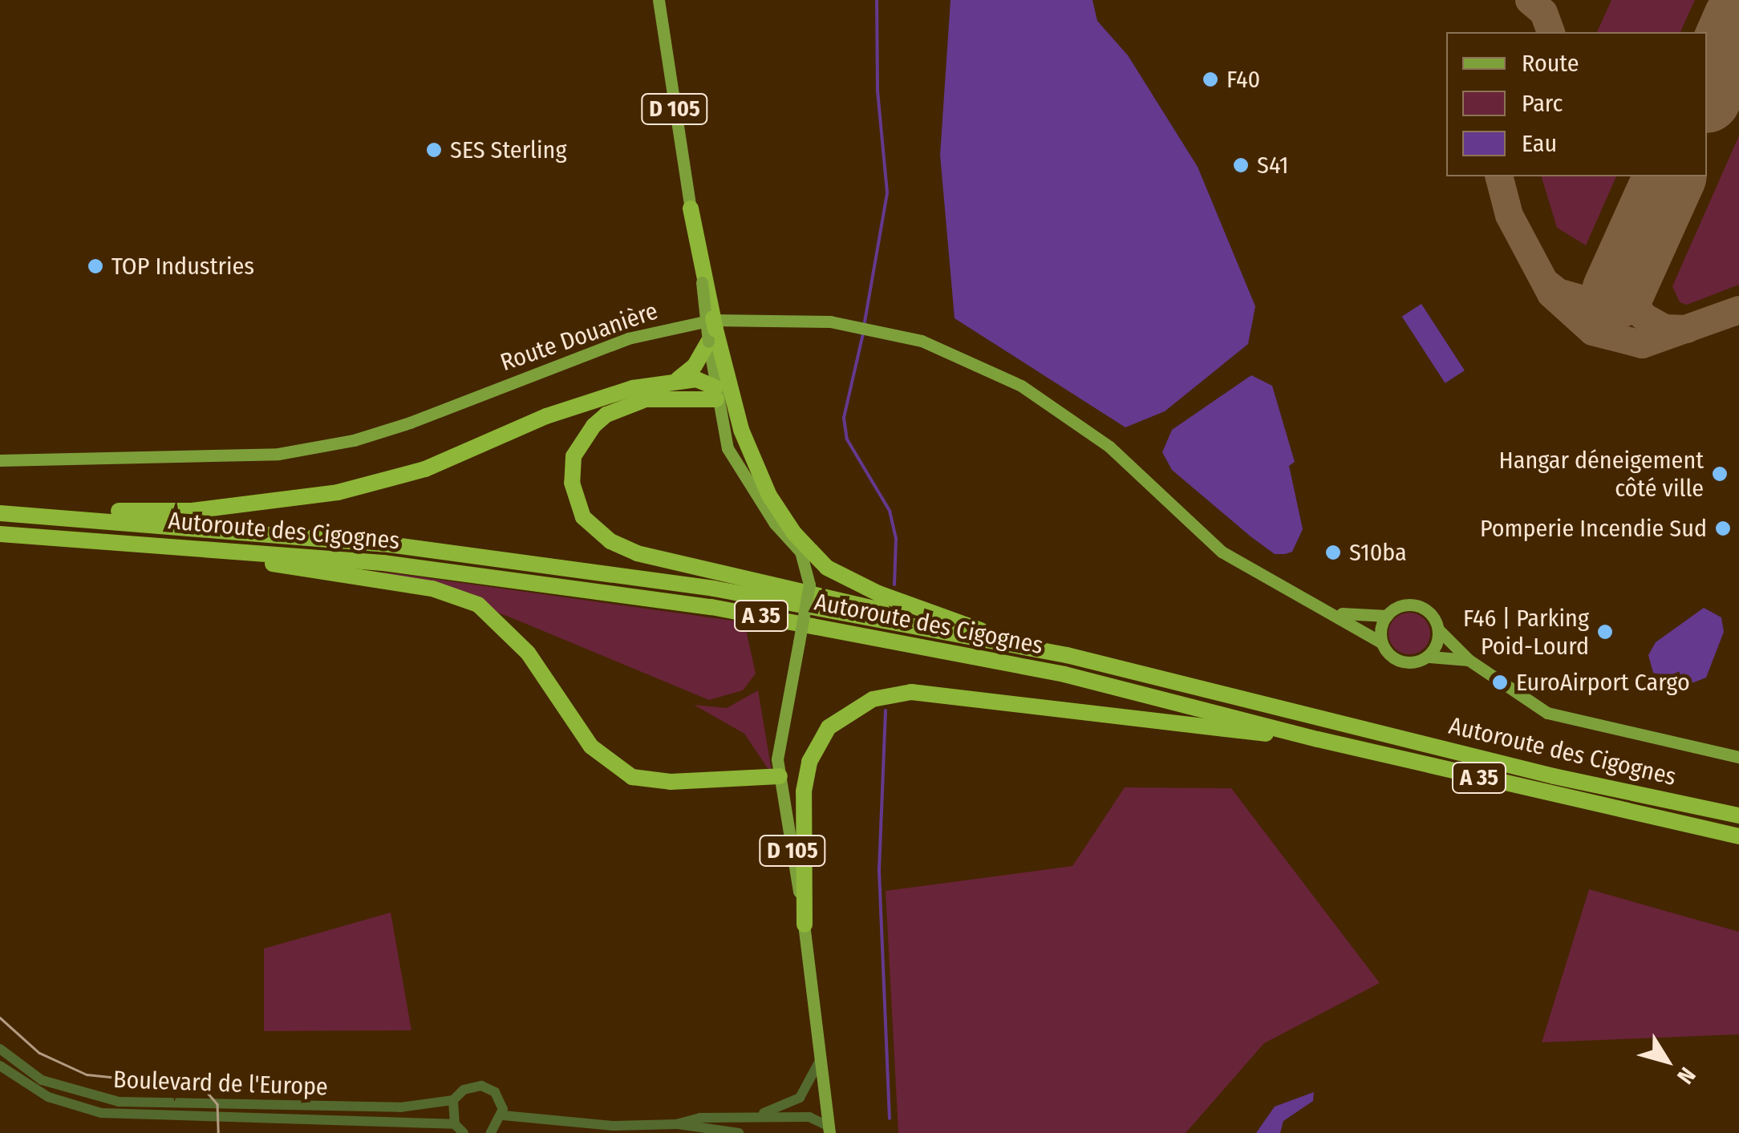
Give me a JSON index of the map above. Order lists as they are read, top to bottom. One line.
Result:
{"streets":{"highway":["Autoroute des Cigognes","A 35"],"main road":["D 105","Route Douanière"],"street":["Boulevard de l'Europe"]},"places":["F40","SES Sterling","S41","TOP Industries","Hangar déneigement côté ville","Pomperie Incendie Sud","S10ba","F46 | Parking Poid-Lourd","EuroAirport Cargo"],"legend":["Route","Parc","Eau"],"north":"bottom right"}
